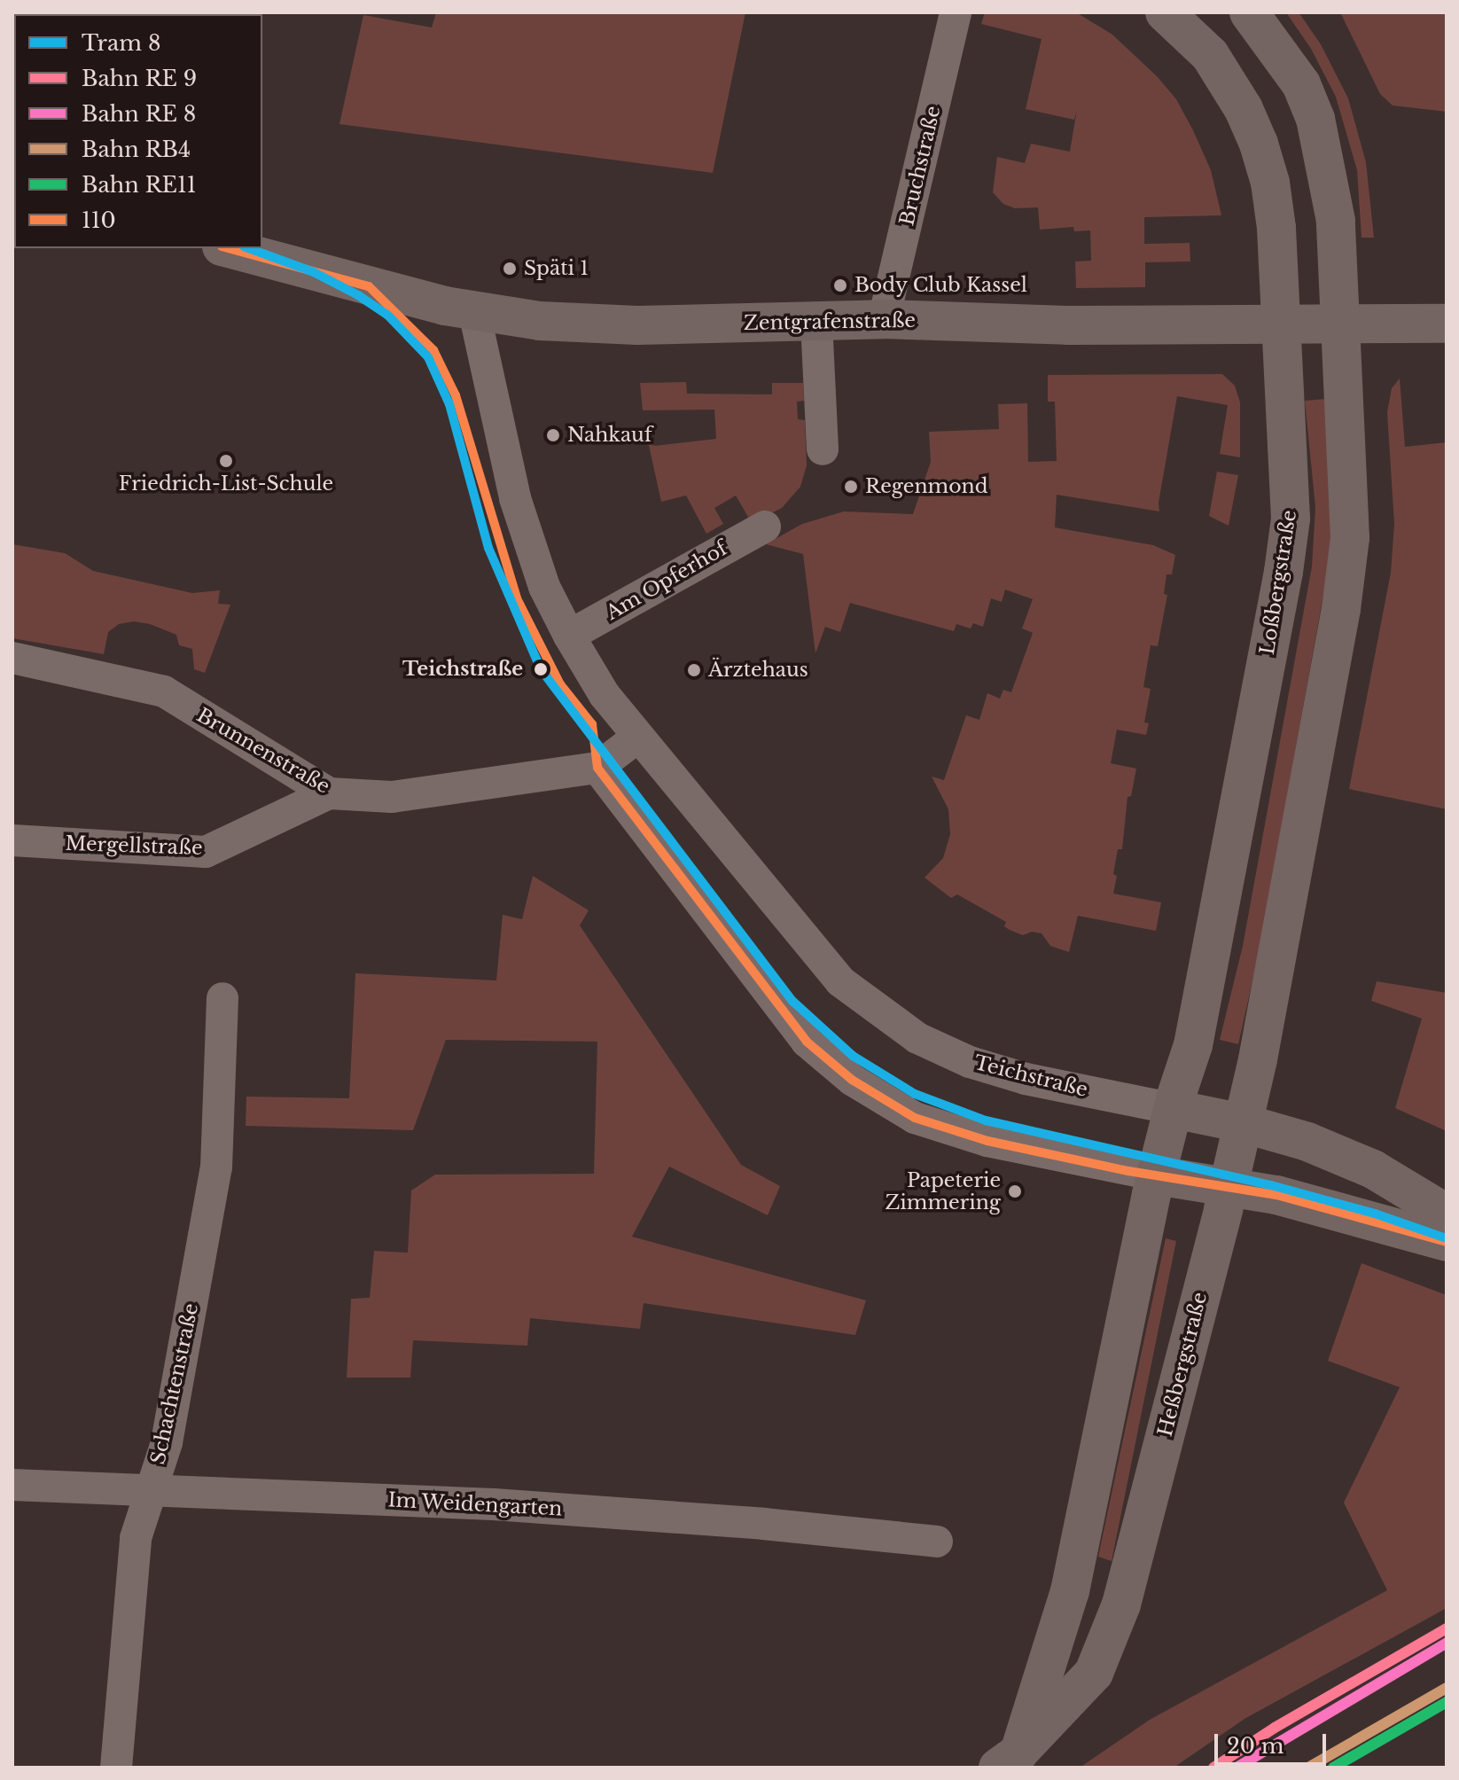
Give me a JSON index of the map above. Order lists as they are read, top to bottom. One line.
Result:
{"streets":{"main road":["Zentgrafenstraße","Loßbergstraße","Teichstraße","Heßbergstraße"],"street":["Bruchstraße","Am Opferhof","Brunnenstraße","Mergellstraße","Schachtenstraße","Im Weidengarten"]},"crossings":[["Bruchstraße","Zentgrafenstraße"],["Zentgrafenstraße","Loßbergstraße"],["Zentgrafenstraße","Teichstraße"],["Am Opferhof","Teichstraße"],["Loßbergstraße","Teichstraße"],["Loßbergstraße","Heßbergstraße"],["Brunnenstraße","Mergellstraße"],["Brunnenstraße","Teichstraße"],["Teichstraße","Heßbergstraße"],["Schachtenstraße","Im Weidengarten"]],"places":["Späti 1","Body Club Kassel","Nahkauf","Friedrich-List-Schule","Regenmond","Teichstraße","Ärztehaus","Papeterie Zimmering"],"lines":["tram line 8","transit line 110","rail line RB4","rail line RE11"],"legend":["Tram 8","Bahn RE 9","Bahn RE 8","Bahn RB4","Bahn RE11","110"],"scale_bar":"20 m"}
